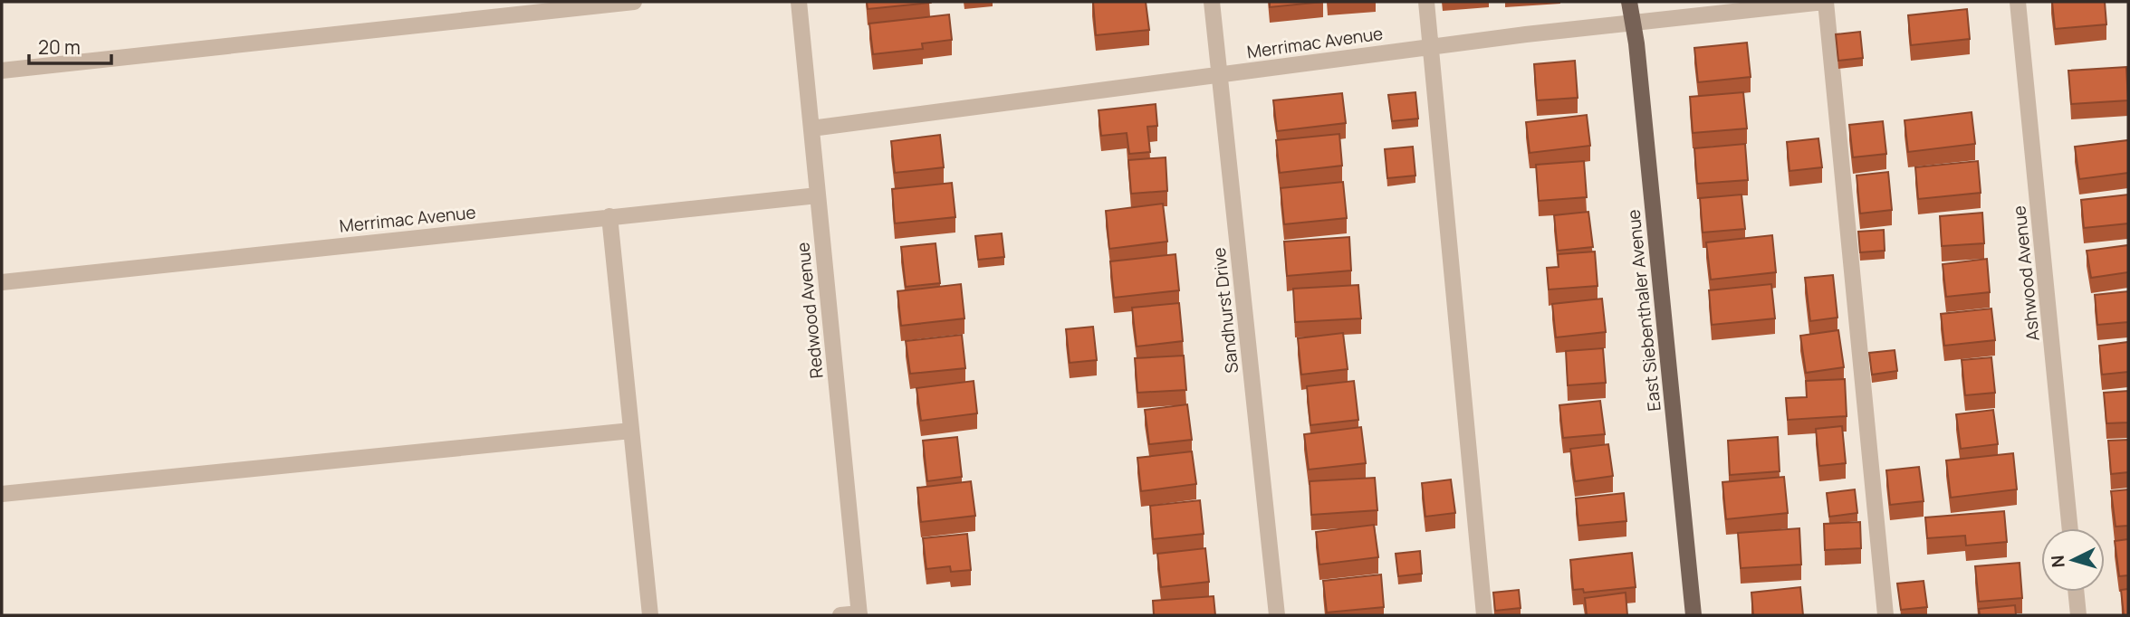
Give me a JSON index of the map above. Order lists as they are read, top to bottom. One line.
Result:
{"streets":{"main road":["East Siebenthaler Avenue"],"street":["Merrimac Avenue","Ashwood Avenue","Redwood Avenue","Sandhurst Drive"]},"crossings":[["Merrimac Avenue","Redwood Avenue"],["Merrimac Avenue","Sandhurst Drive"],["Merrimac Avenue","East Siebenthaler Avenue"]],"scale_bar":"20 m","north":"left"}
